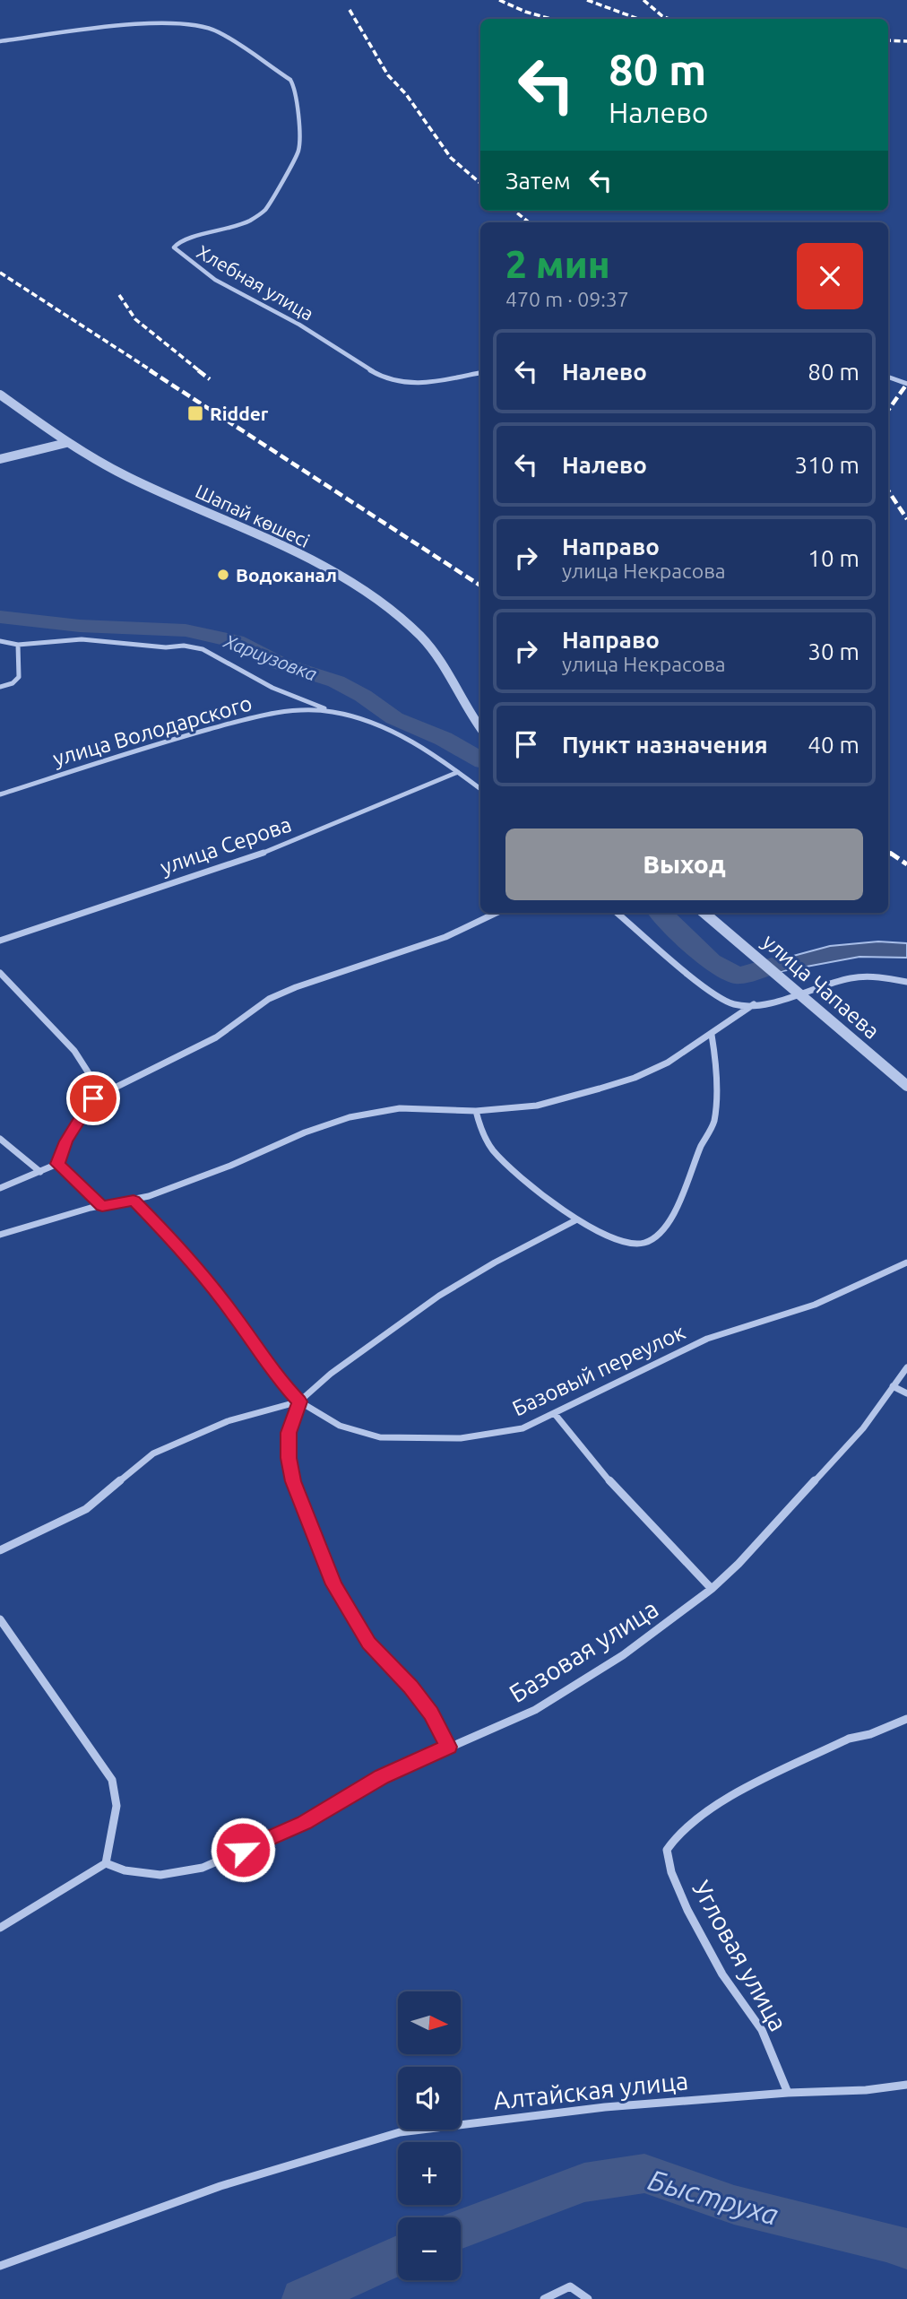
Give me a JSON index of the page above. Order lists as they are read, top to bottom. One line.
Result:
{"streets":{"street":["Хлебная улица","Шапай көшесі","улица Володарского","улица Серова","улица Чапаева","Базовый переулок","Базовая улица","Угловая улица","Алтайская улица"]},"crossings":[["улица Володарского","улица Серова"],["Угловая улица","Алтайская улица"]],"water":["Хариузовка","Быструха"],"places":{"transit":["Ridder"],"other":["Водоканал"]},"north":"right","page":{"turn":["80 m","Налево"],"then":"Затем","heading":["2 мин","470 m · 09:37"],"list":[{"name":"Налево","value":"80 m"},{"name":"Налево","value":"310 m"},{"name":"Направо","note":"улица Некрасова","value":"10 m"},{"name":"Направо","note":"улица Некрасова","value":"30 m"},{"name":"Пункт назначения","value":"40 m"}],"buttons":"Выход","map_buttons":["+","−"]}}
